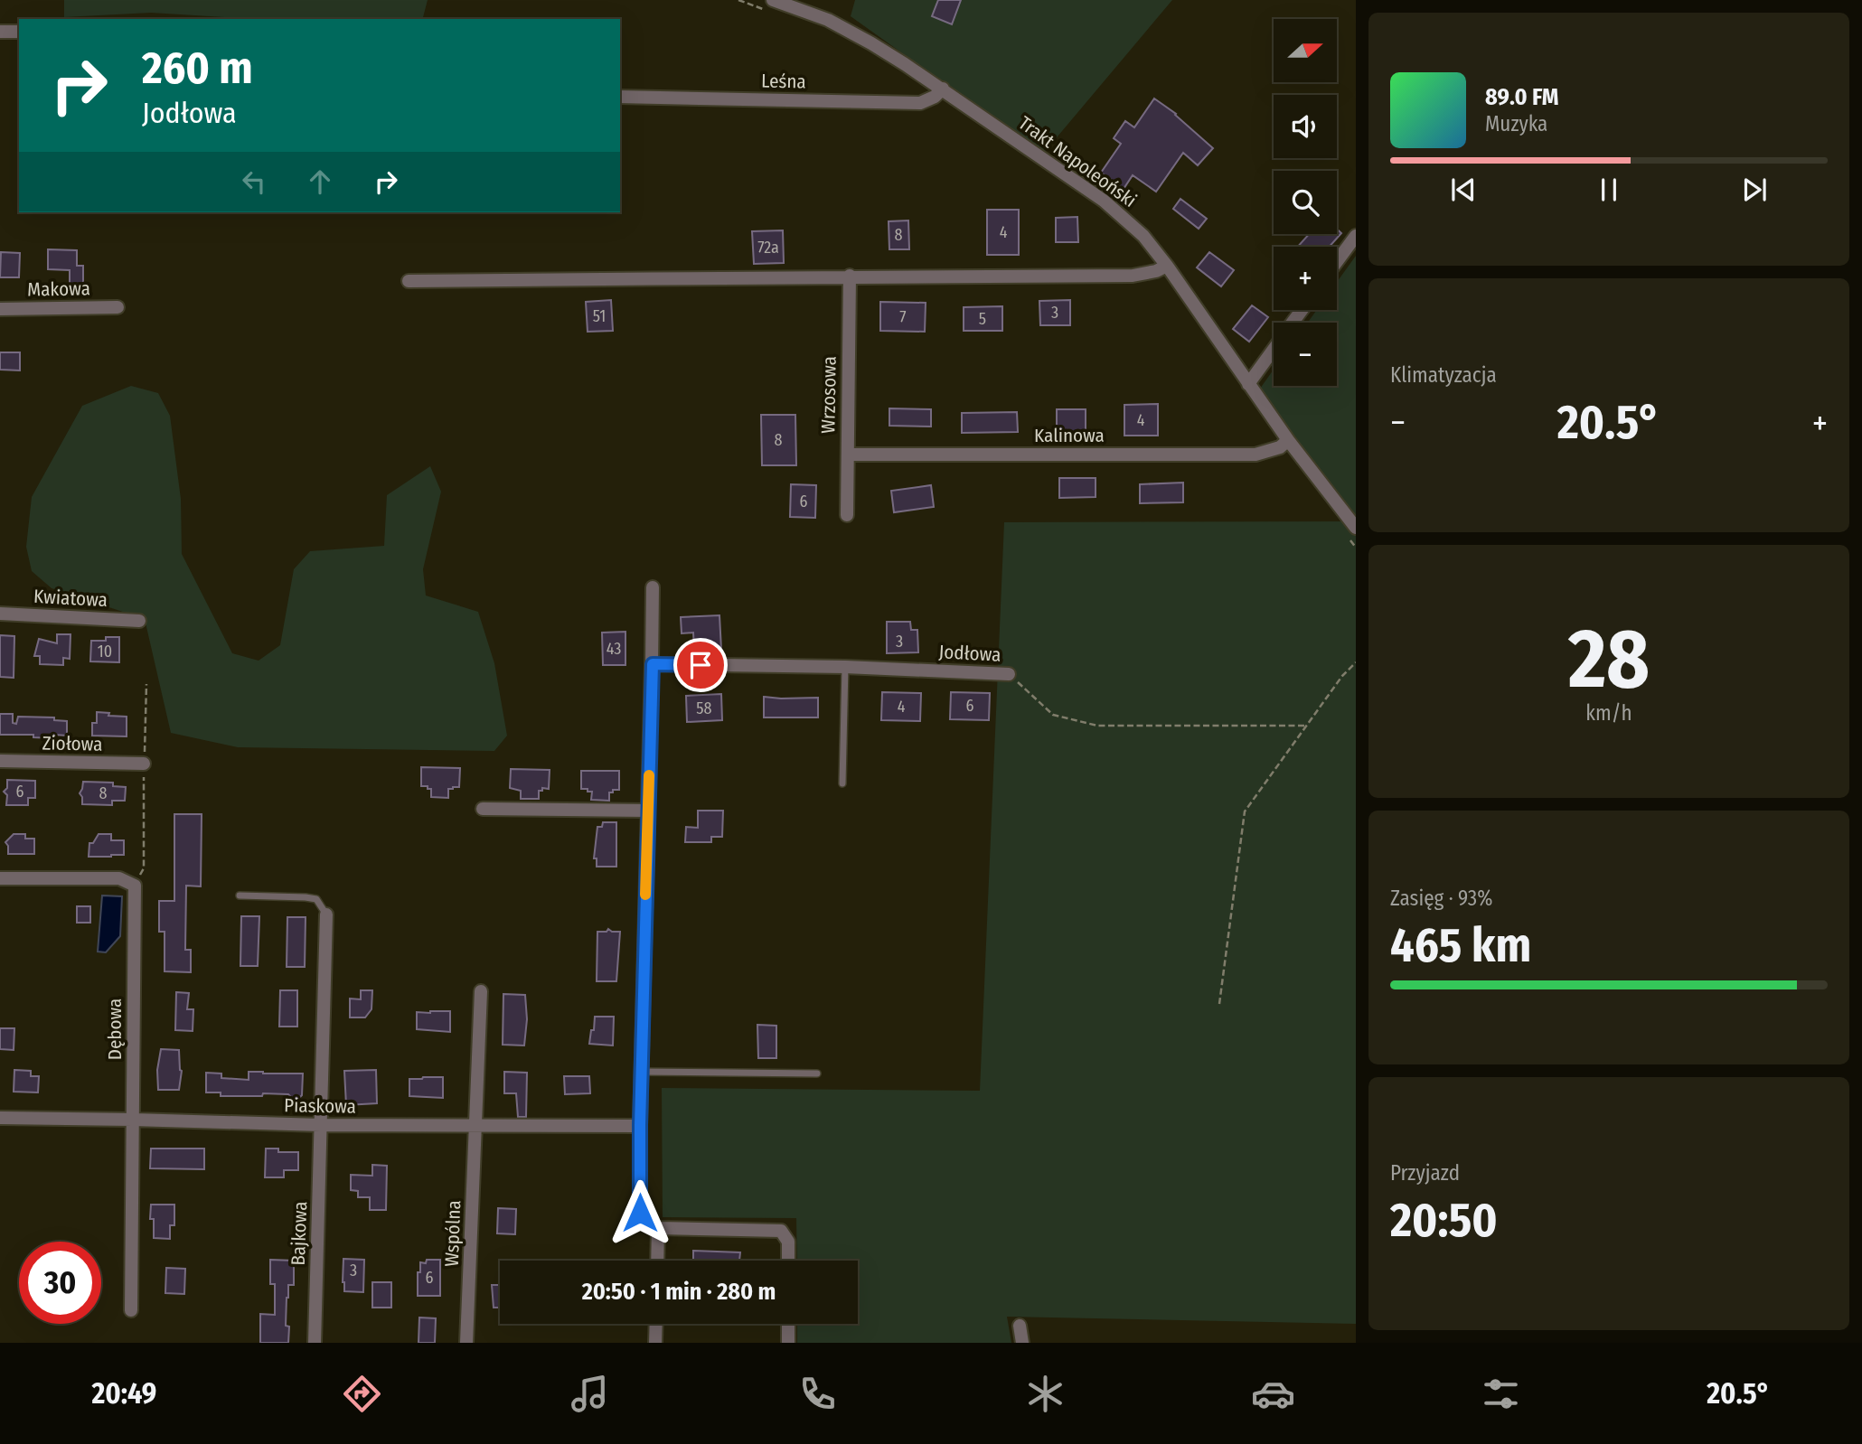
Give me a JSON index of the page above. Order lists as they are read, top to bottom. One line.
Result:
{"streets":{"street":["Leśna","Trakt Napoleoński","Makowa","Wrzosowa","Kalinowa","Kwiatowa","Jodłowa","Ziołowa","Dębowa","Piaskowa","Bajkowa","Wspólna"]},"crossings":[["Leśna","Trakt Napoleoński"],["Trakt Napoleoński","Kalinowa"],["Wrzosowa","Kalinowa"],["Dębowa","Piaskowa"],["Piaskowa","Bajkowa"],["Piaskowa","Wspólna"]],"house_numbers":["4","8","72a","3","51","7","5","4","8","6","3","43","10","6","4","58","6","8","3","6"],"north":"right","page":{"map_buttons":["+","−"],"turn":["260 m","Jodłowa"],"song":["89.0 FM","Muzyka"],"tile":["Klimatyzacja",["28","km/h"],["Zasięg · 93%","465 km"],["Przyjazd","20:50"]],"heat":["−","20.5°","+"],"limit":"30","trip":"20:50 · 1 min · 280 m","tabs":["20:49","20.5°"]}}
